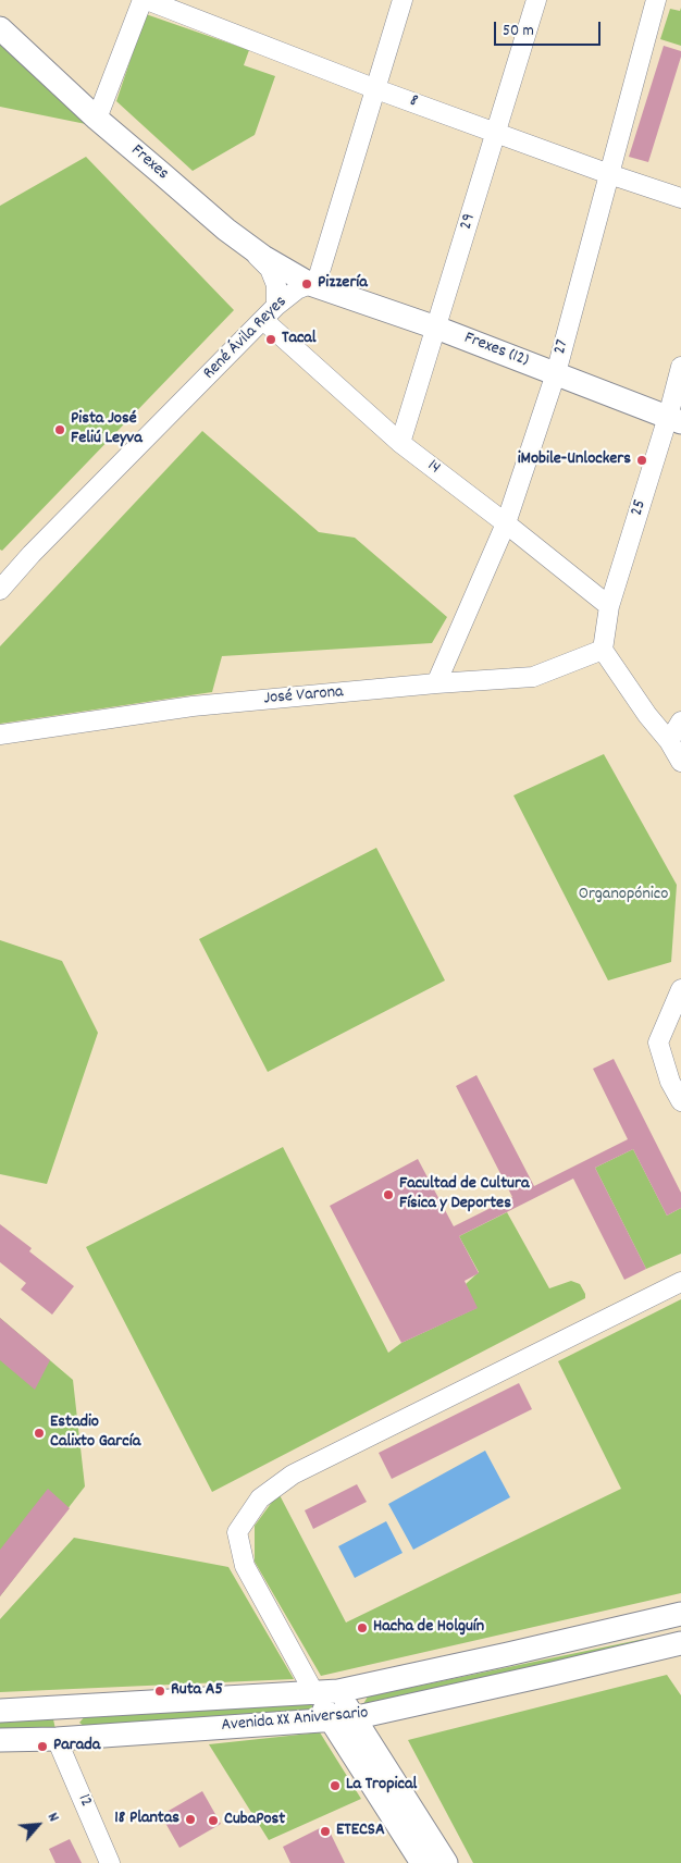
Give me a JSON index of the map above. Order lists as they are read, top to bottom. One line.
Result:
{"streets":{"main road":["Frexes","Frexes (12)","Avenida XX Aniversario"],"street":["8","29","René Ávila Reyes","27","14","25","José Varona","12"]},"crossings":[["8","29"],["8","27"],["Frexes","René Ávila Reyes"],["Frexes","Frexes (12)"],["29","Frexes (12)"],["29","14"],["René Ávila Reyes","Frexes (12)"],["René Ávila Reyes","14"],["27","Frexes (12)"],["27","14"],["27","José Varona"],["Frexes (12)","25"],["14","25"],["25","José Varona"],["Avenida XX Aniversario","12"]],"parks":["Organopónico"],"places":["Pizzería","Tacal","Pista José Feliú Leyva","iMobile-Unlockers","Facultad de Cultura Física y Deportes","Estadio Calixto García","Hacha de Holguín","Ruta A5","Parada","La Tropical","18 Plantas","CubaPost","ETECSA"],"scale_bar":"50 m","north":"top right"}
